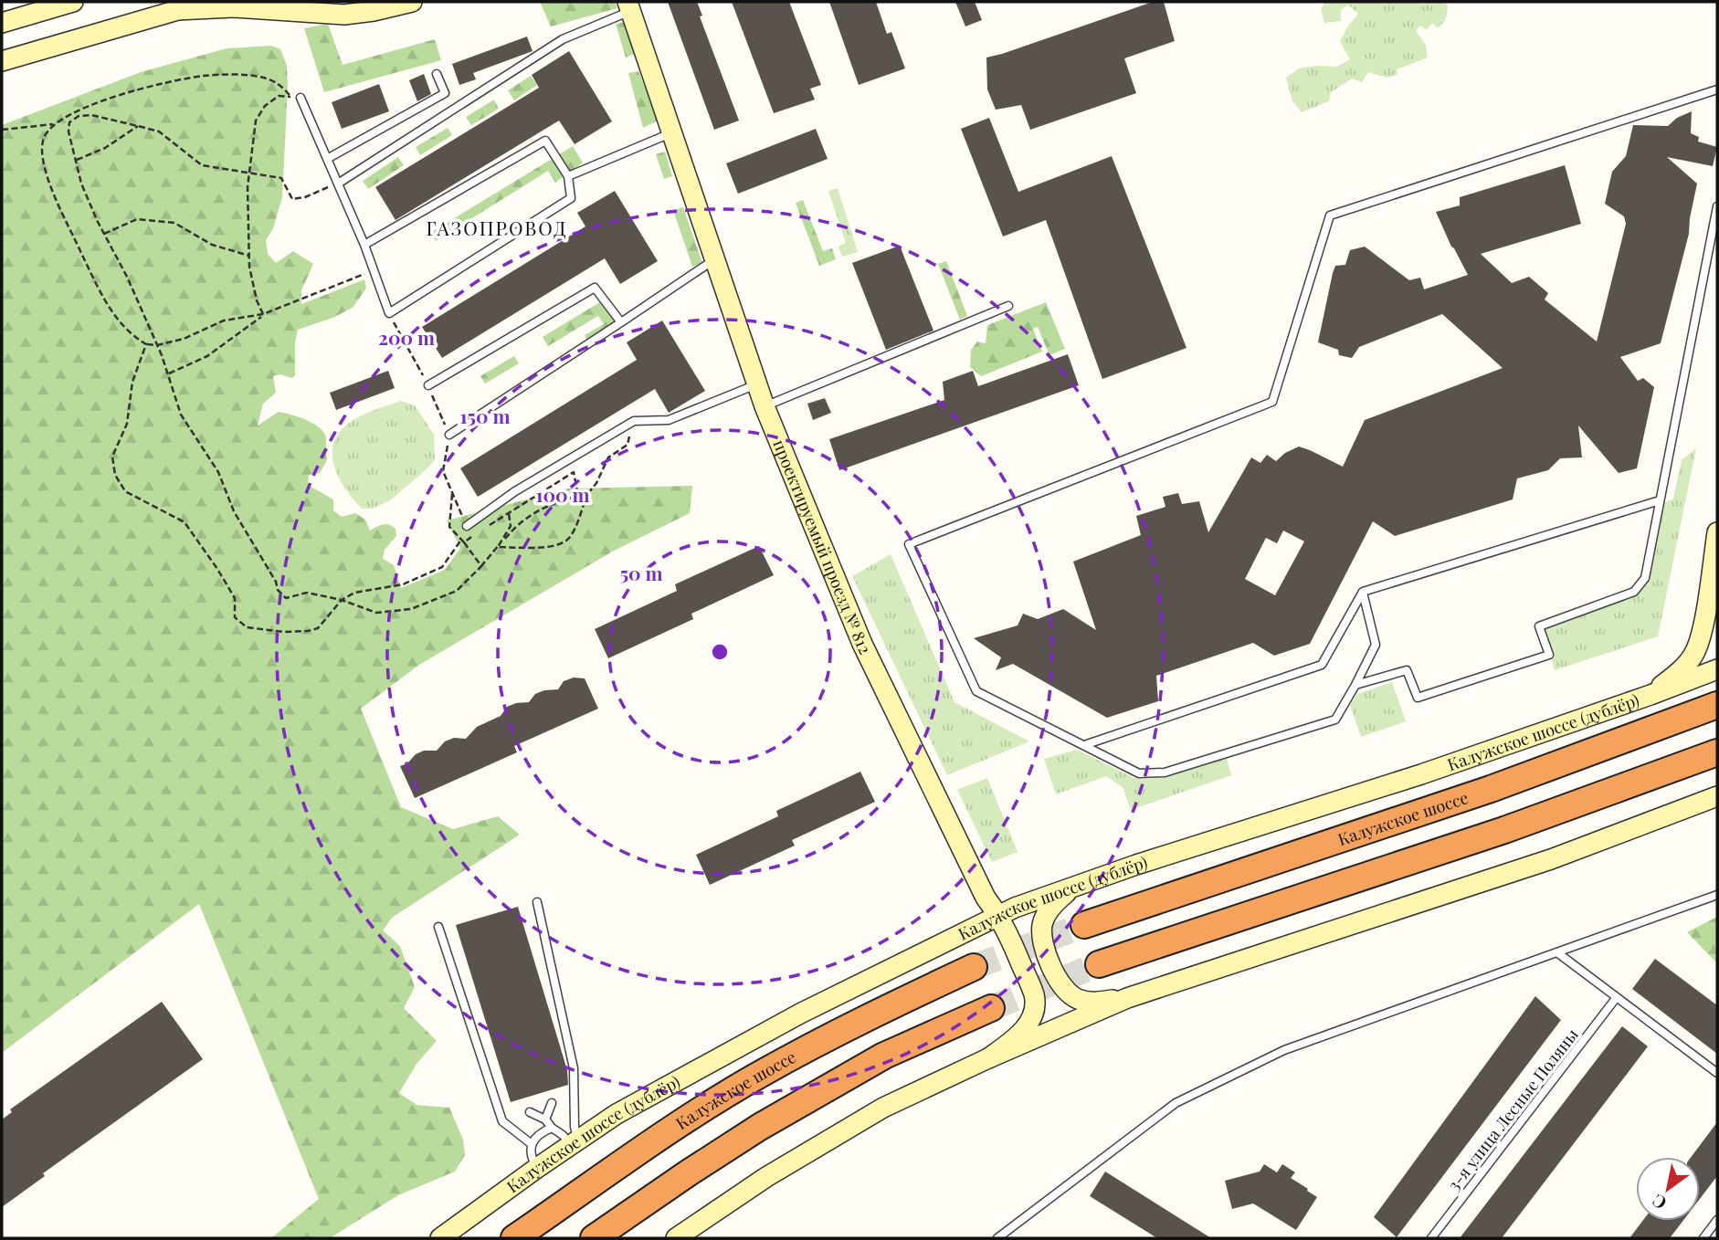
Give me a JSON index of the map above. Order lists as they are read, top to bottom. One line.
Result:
{"streets":{"highway":["Калужское шоссе"],"main road":["проектируемый проезд № 812","Калужское шоссе (дублёр)"],"lane":["3-я улица Лесные Поляны"]},"crossings":[["проектируемый проезд № 812","Калужское шоссе (дублёр)"]],"districts":["ГАЗОПРОВОД"],"north":"bottom left","rings":["200 m","150 m","100 m","50 m"]}
